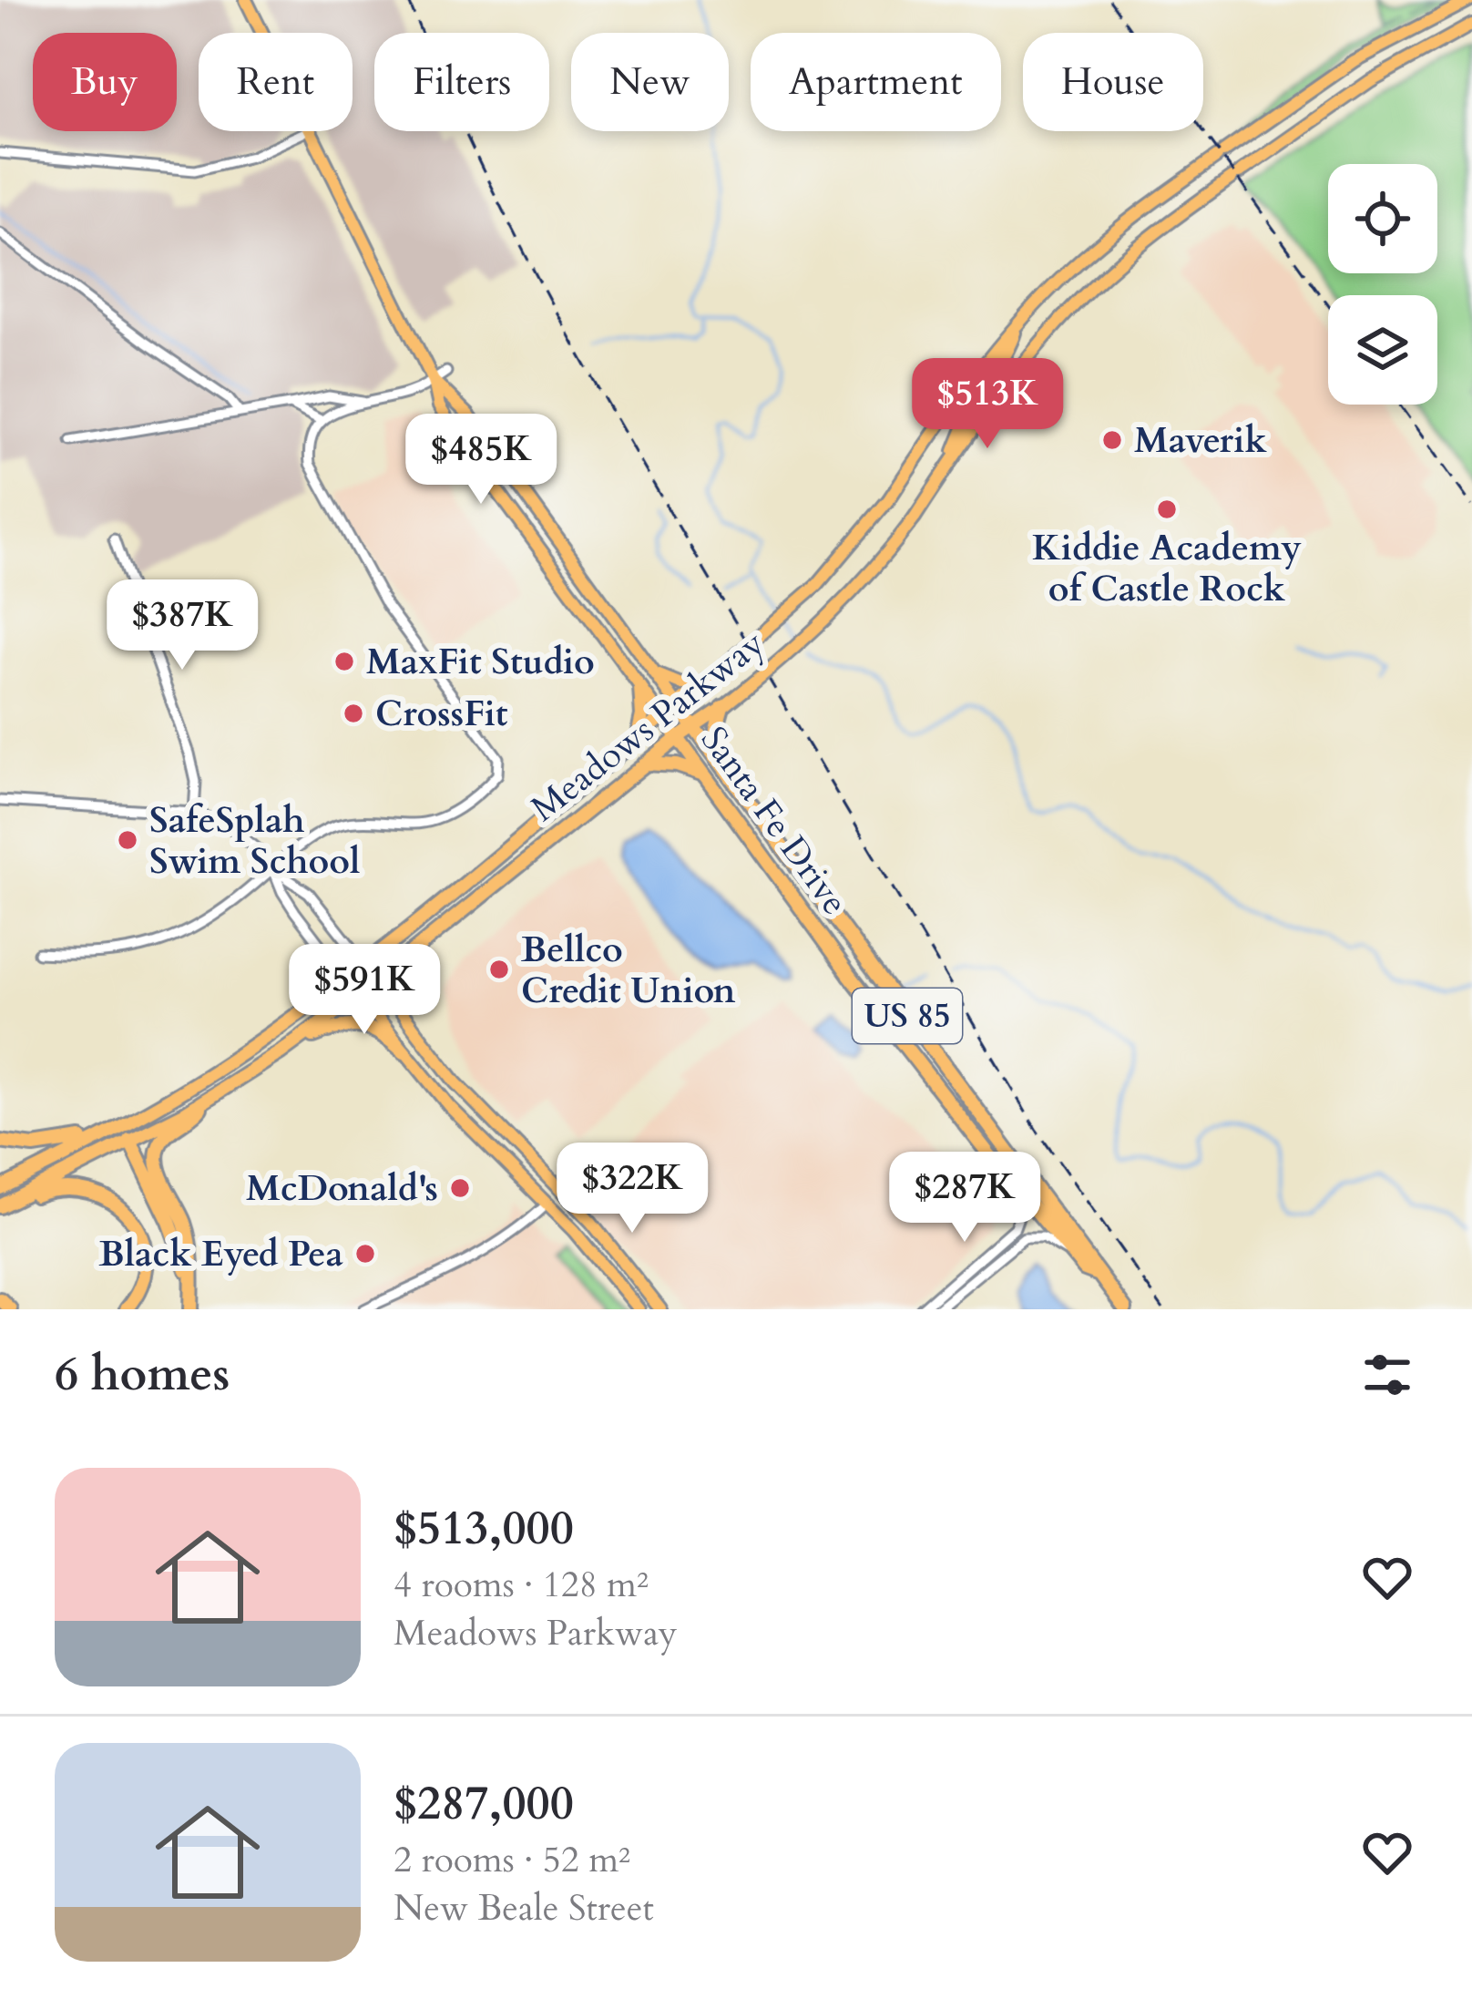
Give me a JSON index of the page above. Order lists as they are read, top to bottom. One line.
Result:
{"streets":{"highway":["Meadows Parkway","Santa Fe Drive","US 85"]},"crossings":[["Meadows Parkway","Santa Fe Drive"]],"places":["Maverik","Kiddie Academy of Castle Rock","MaxFit Studio","CrossFit","SafeSplah Swim School","Bellco Credit Union","McDonald's","Black Eyed Pea"],"page":{"chip":["Buy","Rent","Filters","New","Apartment","House"],"price":["$513K","$485K","$387K","$591K","$322K","$287K"],"heading":"6 homes","list":[{"name":"$513,000","note":"4 rooms · 128 m² · Meadows Parkway"},{"name":"$287,000","note":"2 rooms · 52 m² · New Beale Street"}]}}
